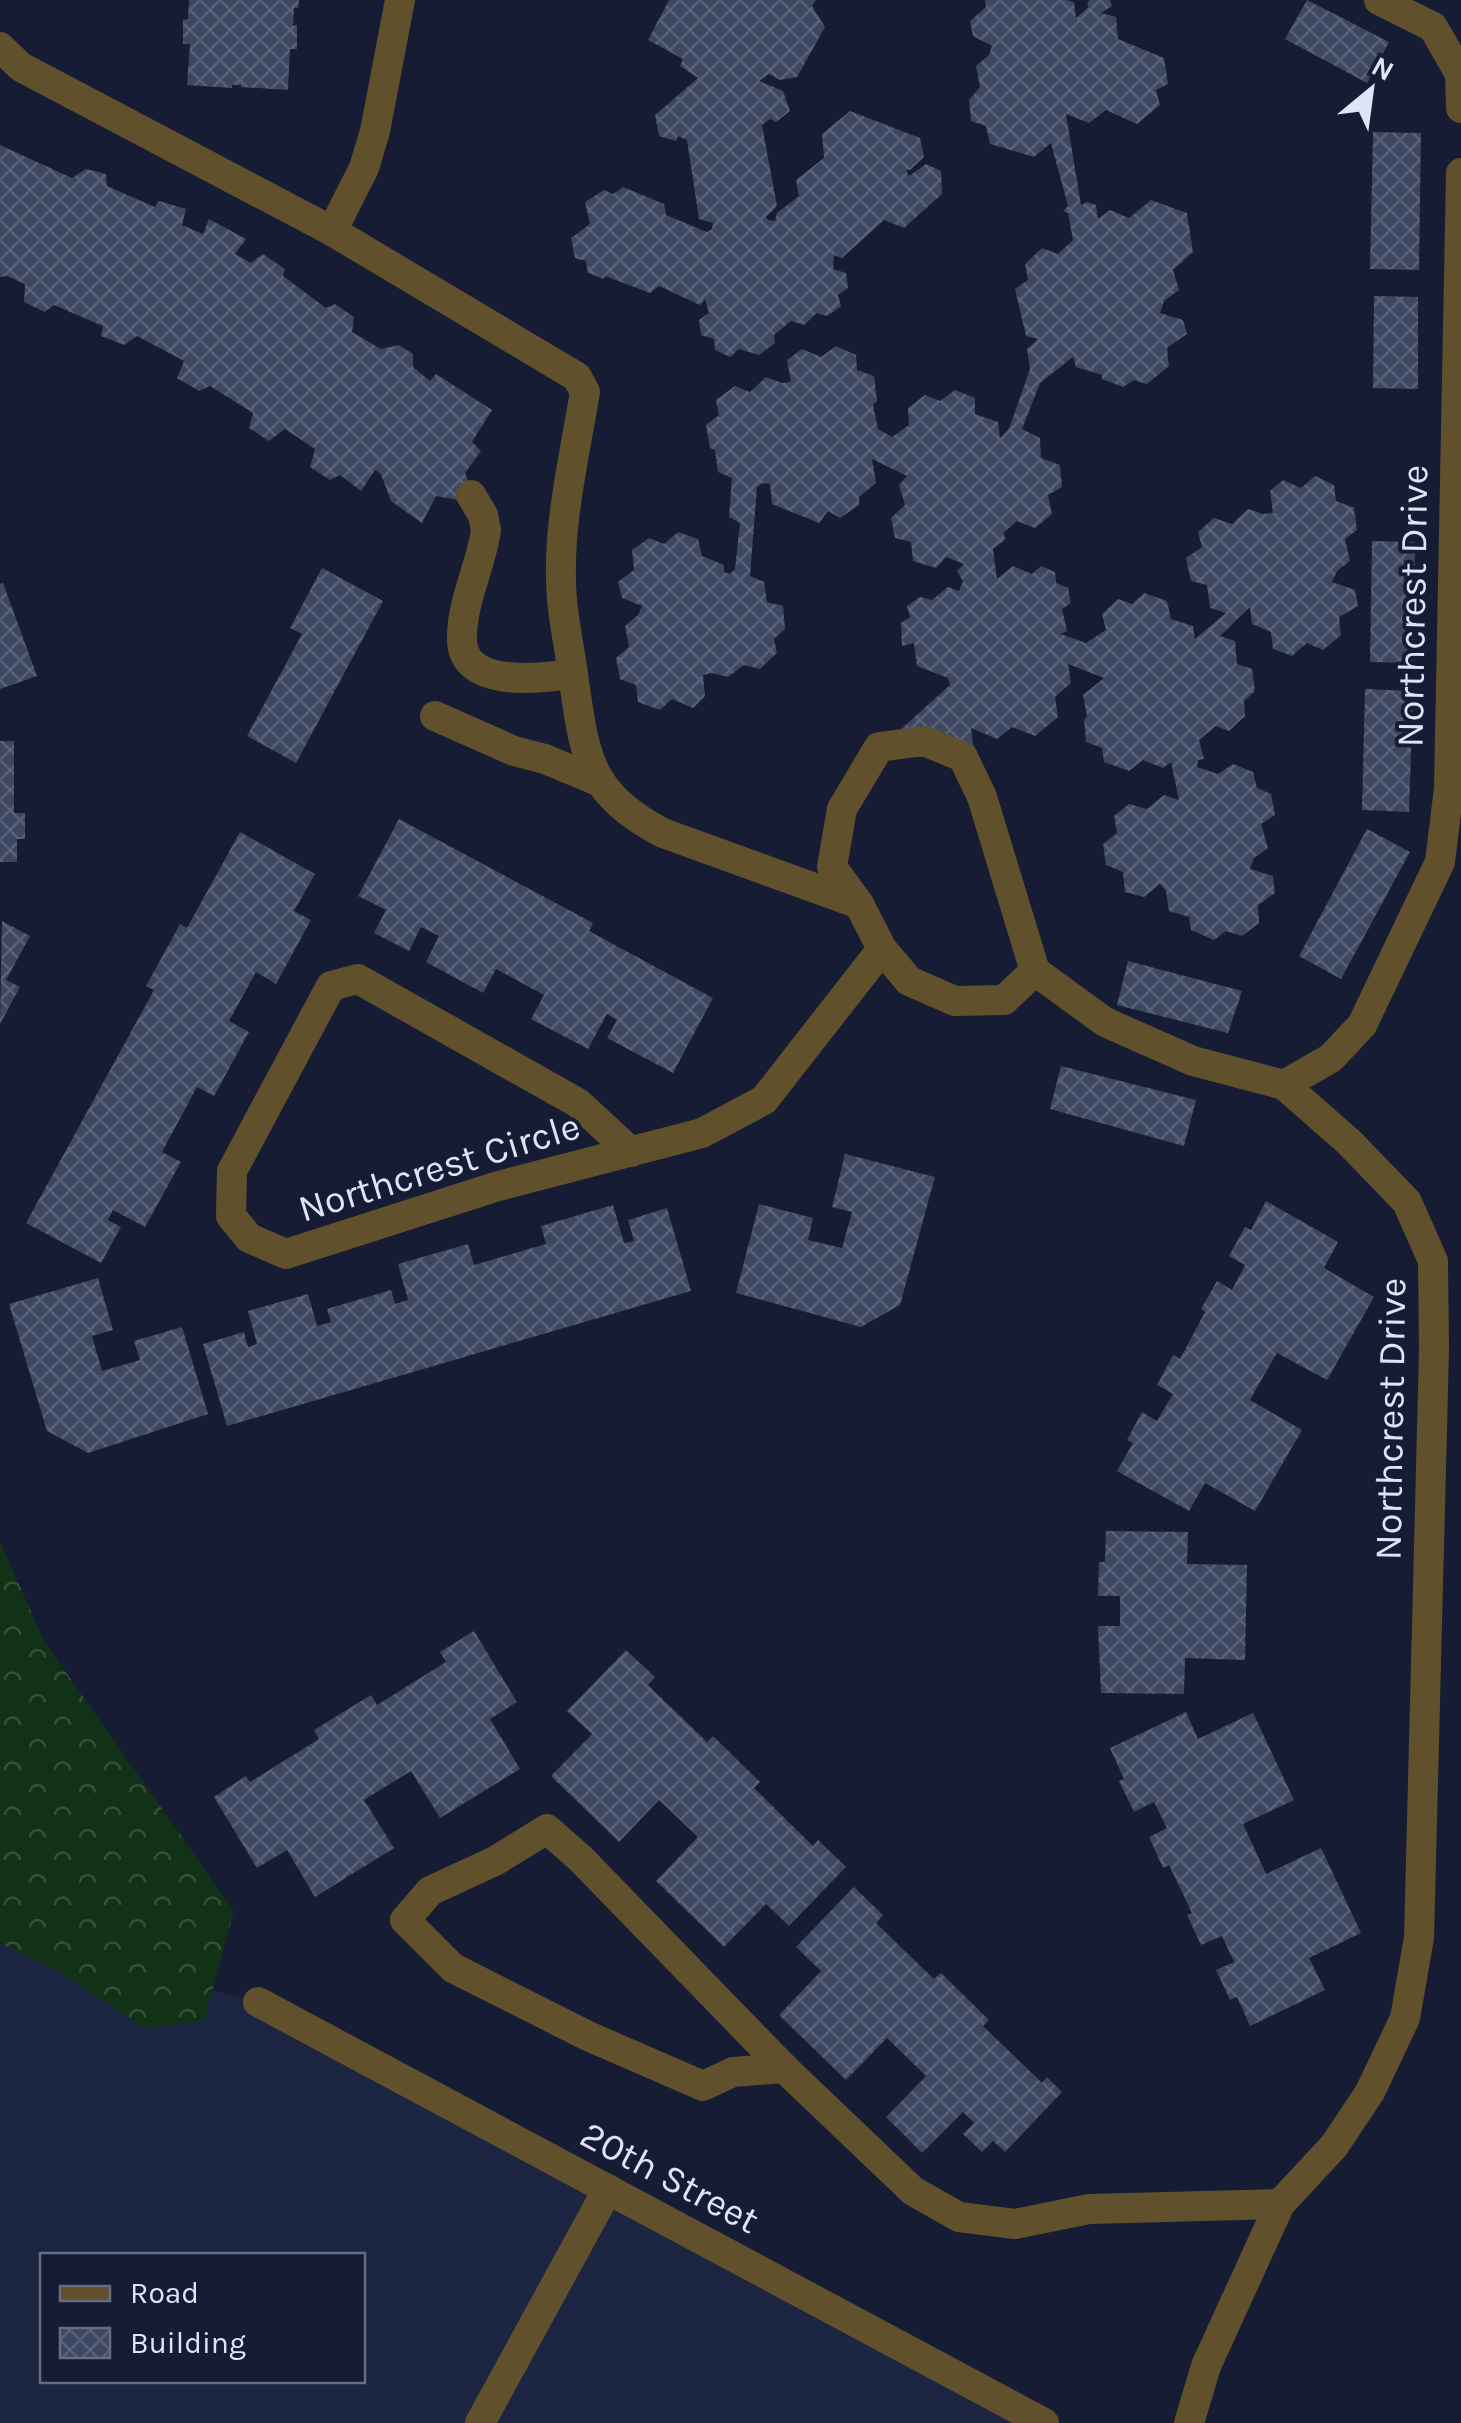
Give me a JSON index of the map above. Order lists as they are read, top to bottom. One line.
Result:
{"streets":{"street":["Northcrest Drive","Northcrest Circle","20th Street"]},"legend":["Road","Building"],"north":"top right"}
